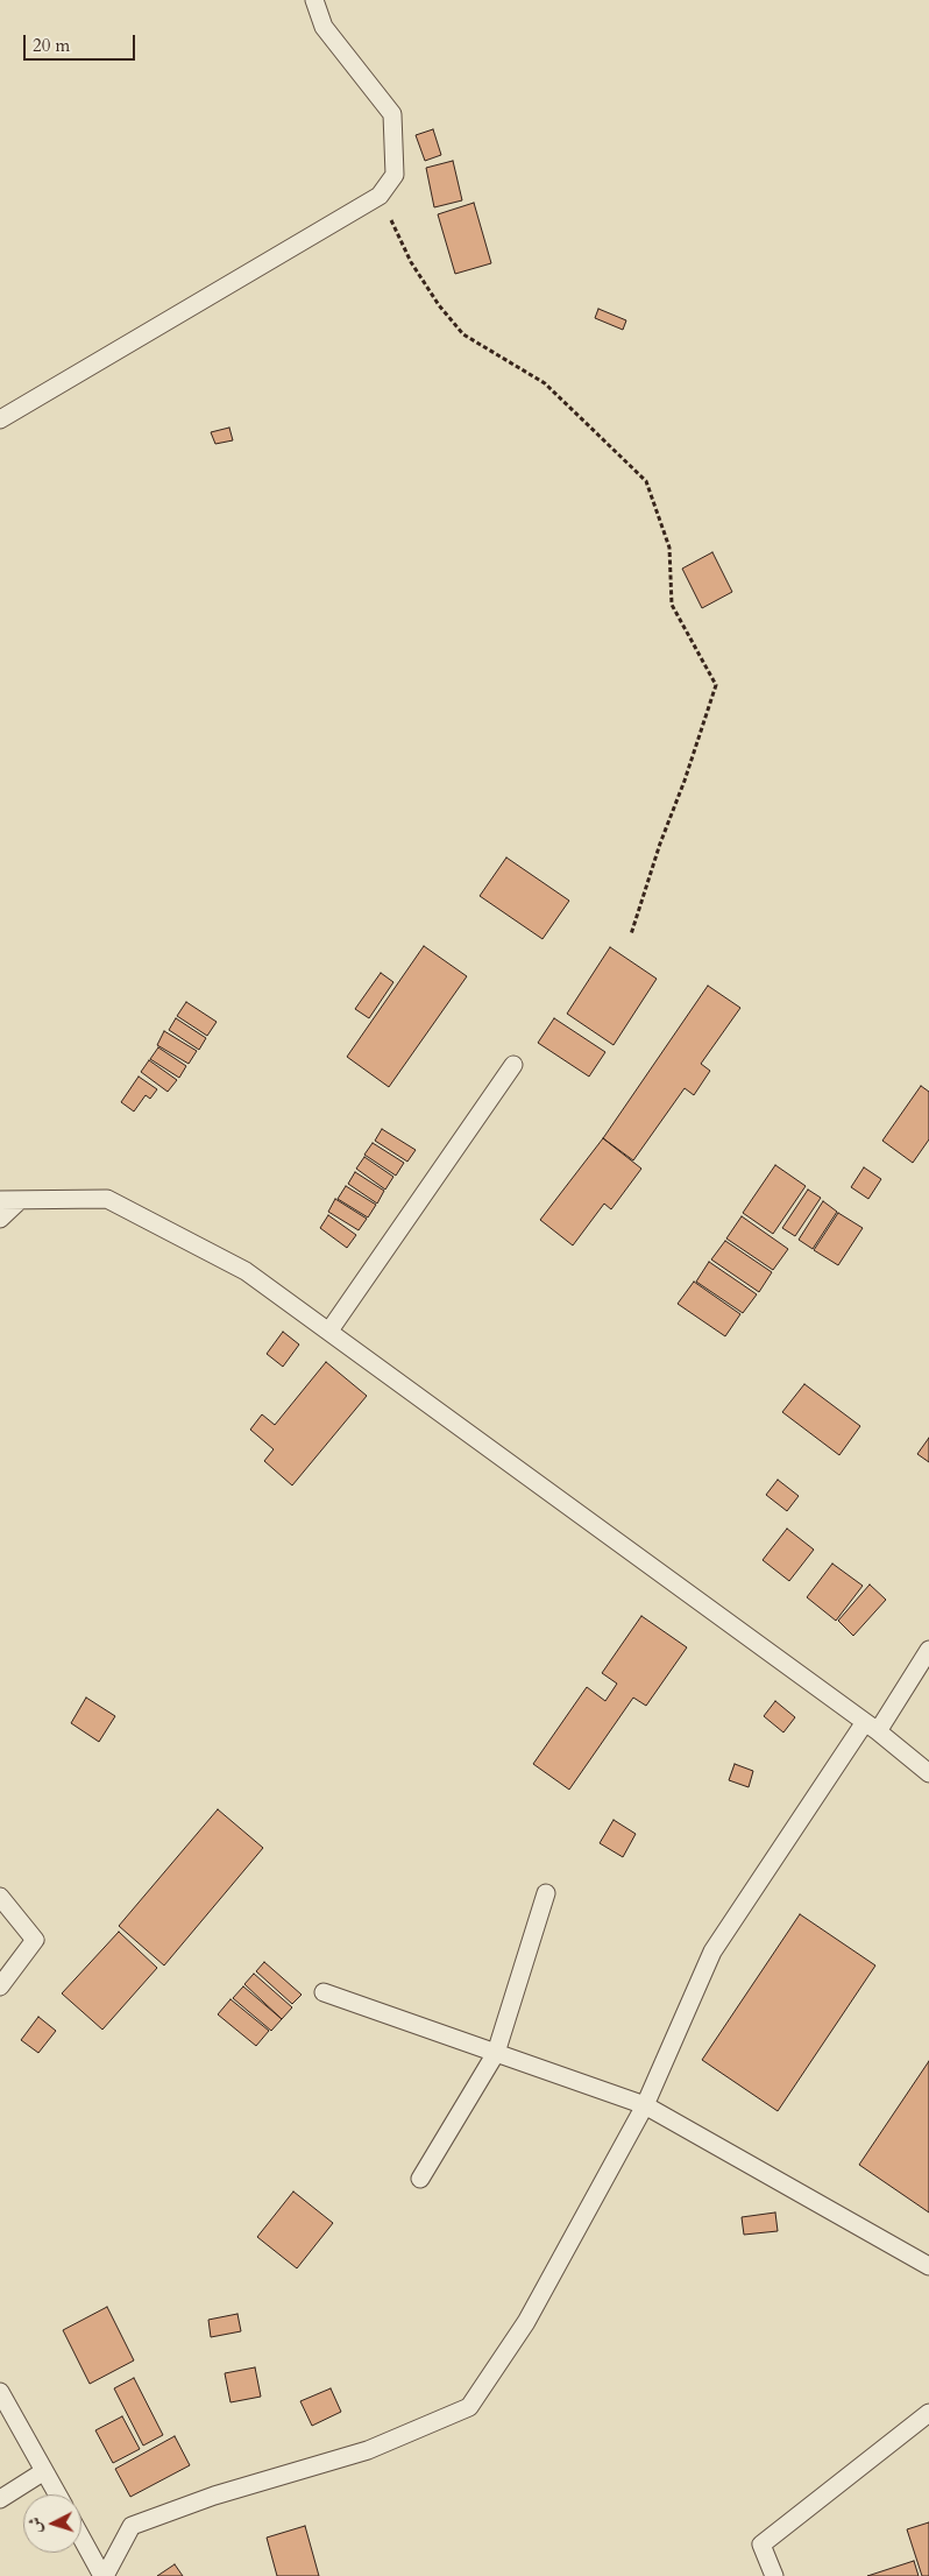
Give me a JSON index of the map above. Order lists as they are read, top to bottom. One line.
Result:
{"scale_bar":"20 m","north":"left"}
